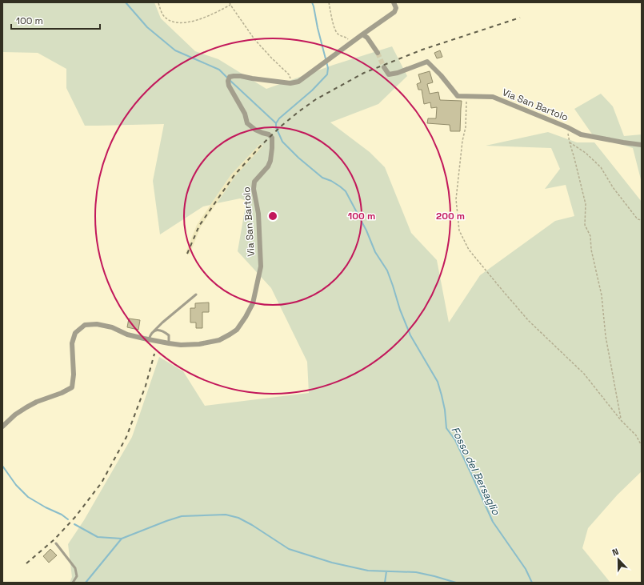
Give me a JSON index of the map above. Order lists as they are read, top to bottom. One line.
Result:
{"streets":{"street":["Via San Bartolo"]},"water":["Fosso del Bersaglio"],"scale_bar":"100 m","north":"top","rings":["100 m","200 m"]}
